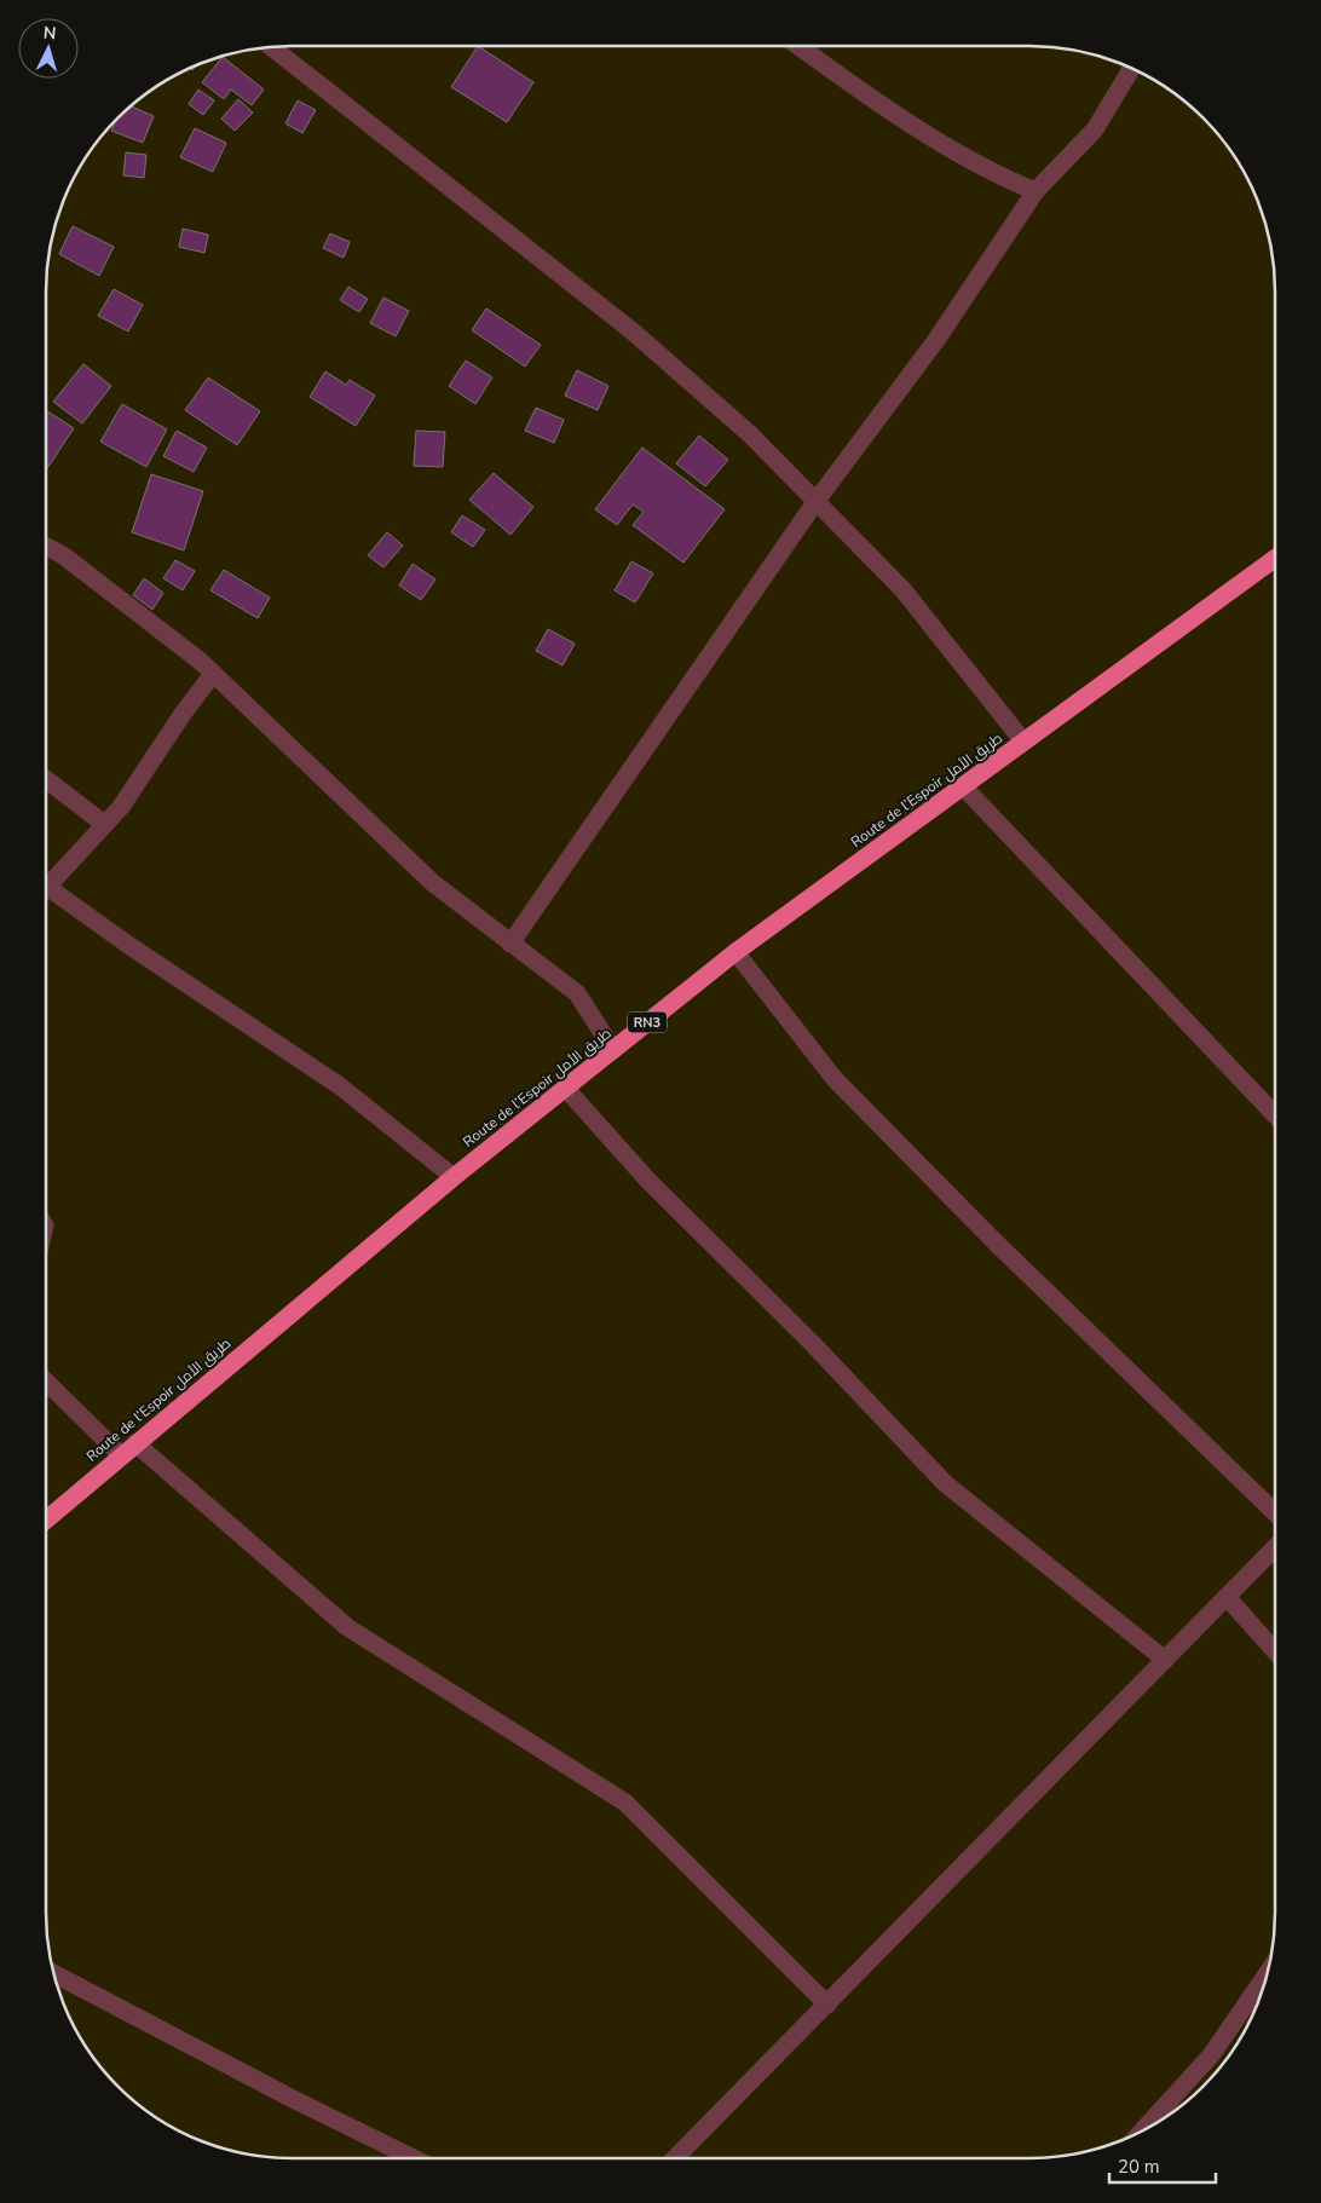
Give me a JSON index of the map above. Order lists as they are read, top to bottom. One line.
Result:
{"streets":{"highway":["Route de l’Espoir طريق الأمل","RN3"]},"scale_bar":"20 m","north":"top"}
